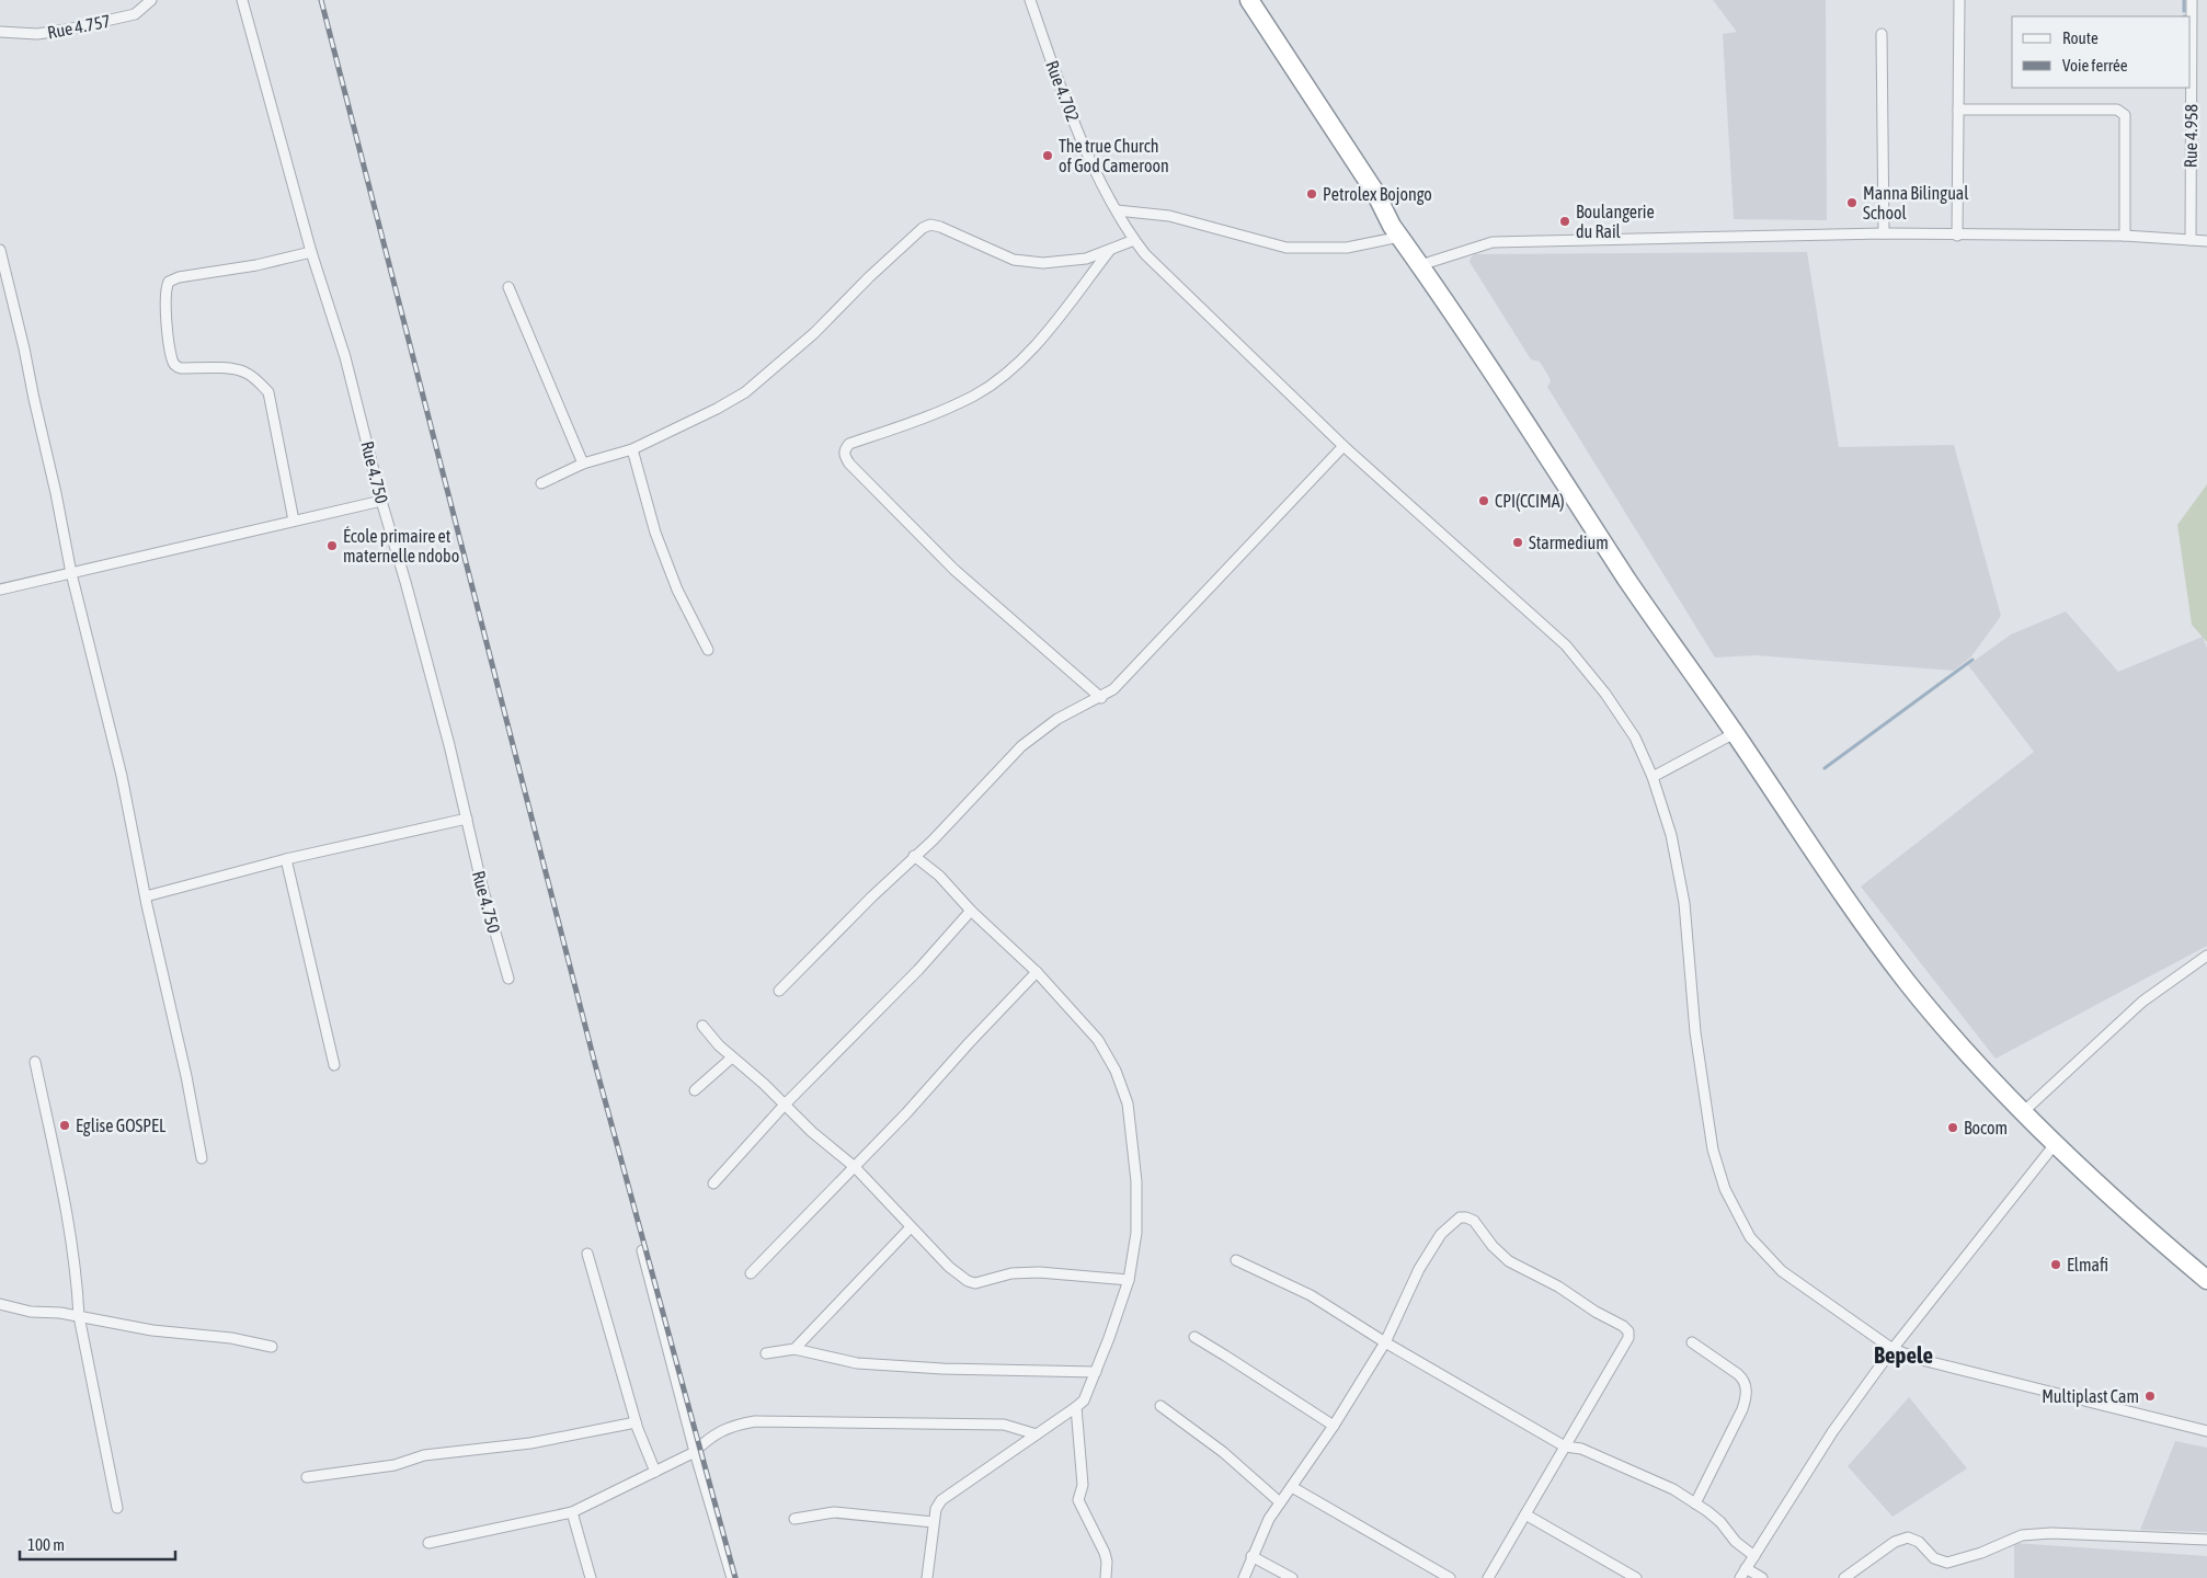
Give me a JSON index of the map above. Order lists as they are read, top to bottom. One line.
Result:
{"streets":{"street":["Rue 4.757","Rue 4.702","Rue 4.958","Rue 4.750"]},"districts":["Bepele"],"places":["The true Church of God Cameroon","Petrolex Bojongo","Manna Bilingual School","Boulangerie du Rail","CPI(CCIMA)","Starmedium","École primaire et maternelle ndobo","Eglise GOSPEL","Bocom","Elmafi","Multiplast Cam"],"legend":["Route","Voie ferrée"],"scale_bar":"100 m"}
